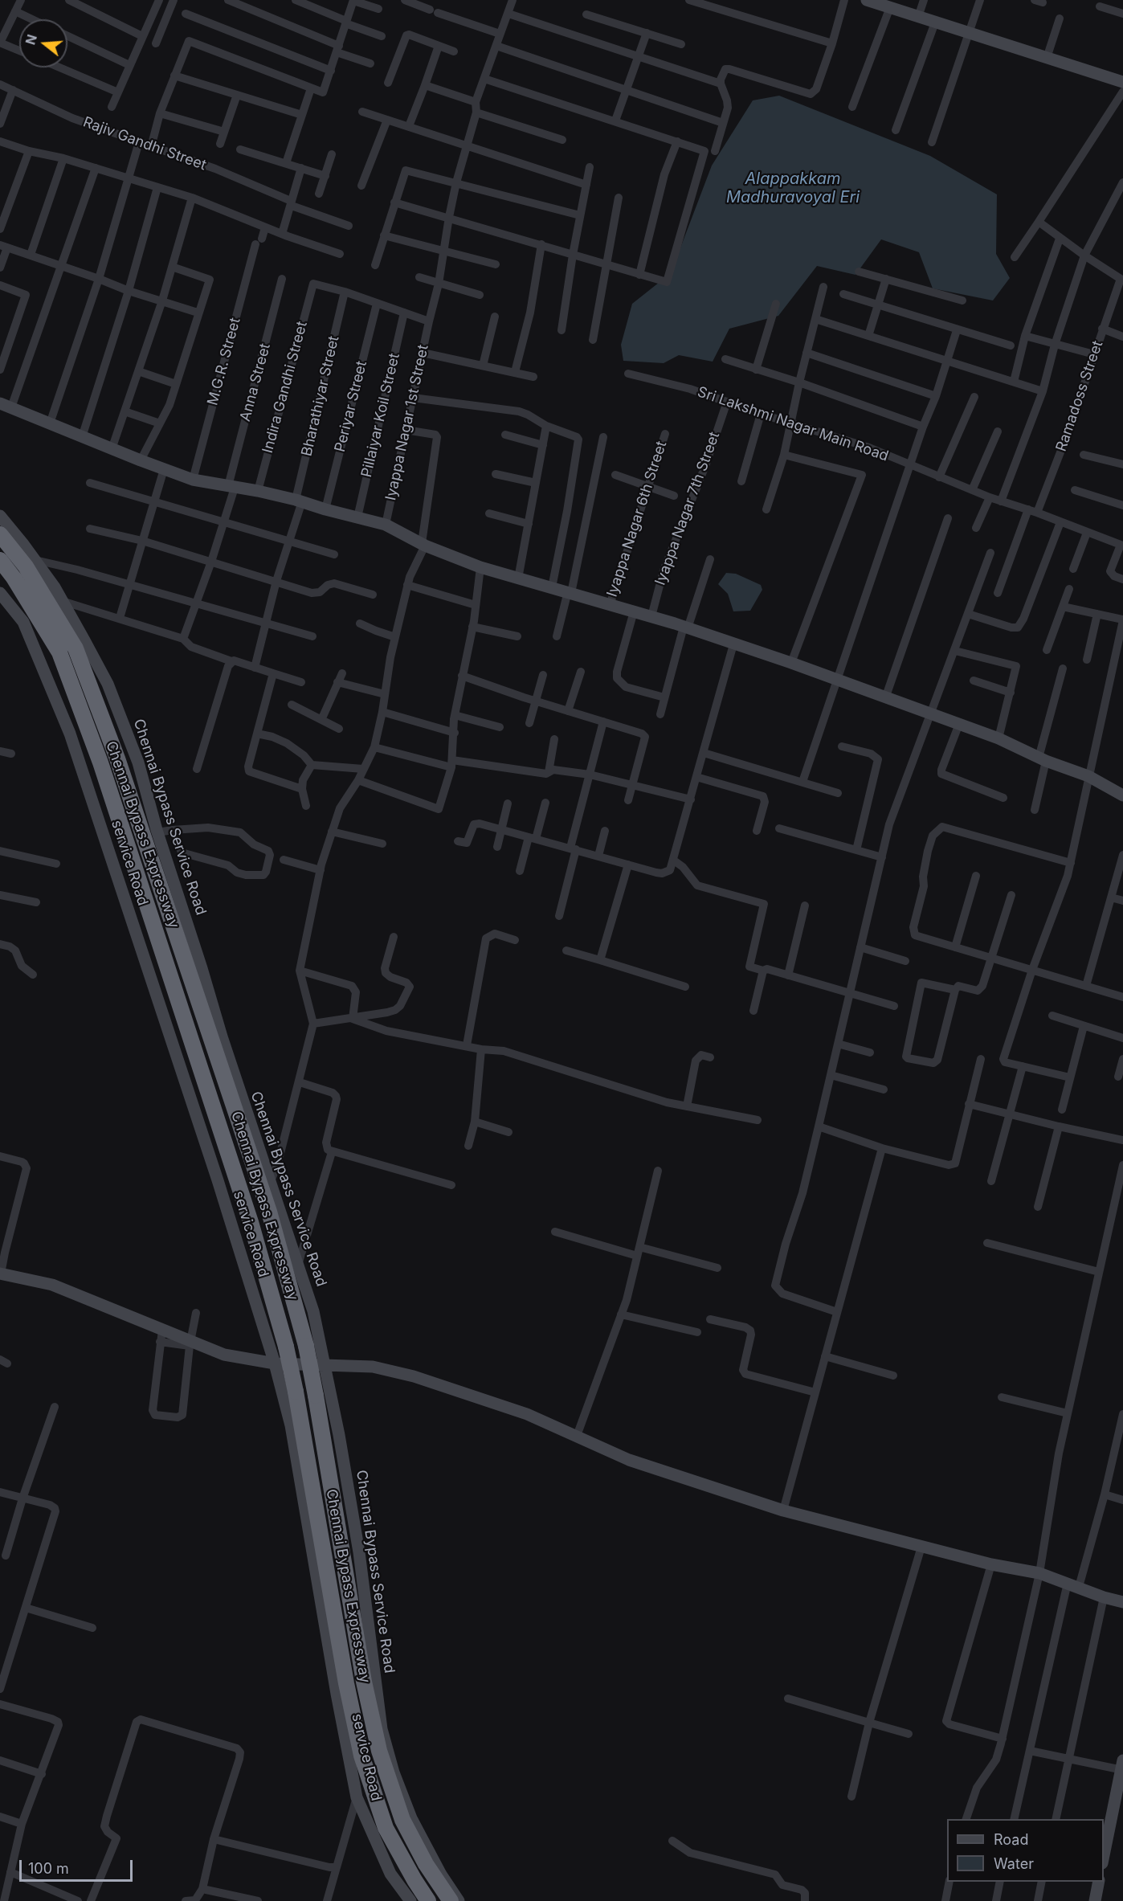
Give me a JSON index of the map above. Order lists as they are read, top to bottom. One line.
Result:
{"streets":{"highway":["Chennai Bypass Expressway"],"street":["Rajiv Gandhi Street","M.G.R. Street","Anna Street","Indira Gandhi Street","Bharathiyar Street","Ramadoss Street","Periyar Street","Pillaiyar Koil Street","Iyappa Nagar 1st Street","Sri Lakshmi Nagar Main Road","Iyappa Nagar 7th Street","Iyappa Nagar 6th Street","Chennai Bypass Service Road","service Road"]},"crossings":[["Indira Gandhi Street","Bharathiyar Street"],["Ramadoss Street","Sri Lakshmi Nagar Main Road"],["Sri Lakshmi Nagar Main Road","Iyappa Nagar 7th Street"]],"water":["Alappakkam Madhuravoyal Eri"],"legend":["Road","Water"],"scale_bar":"100 m","north":"left"}
